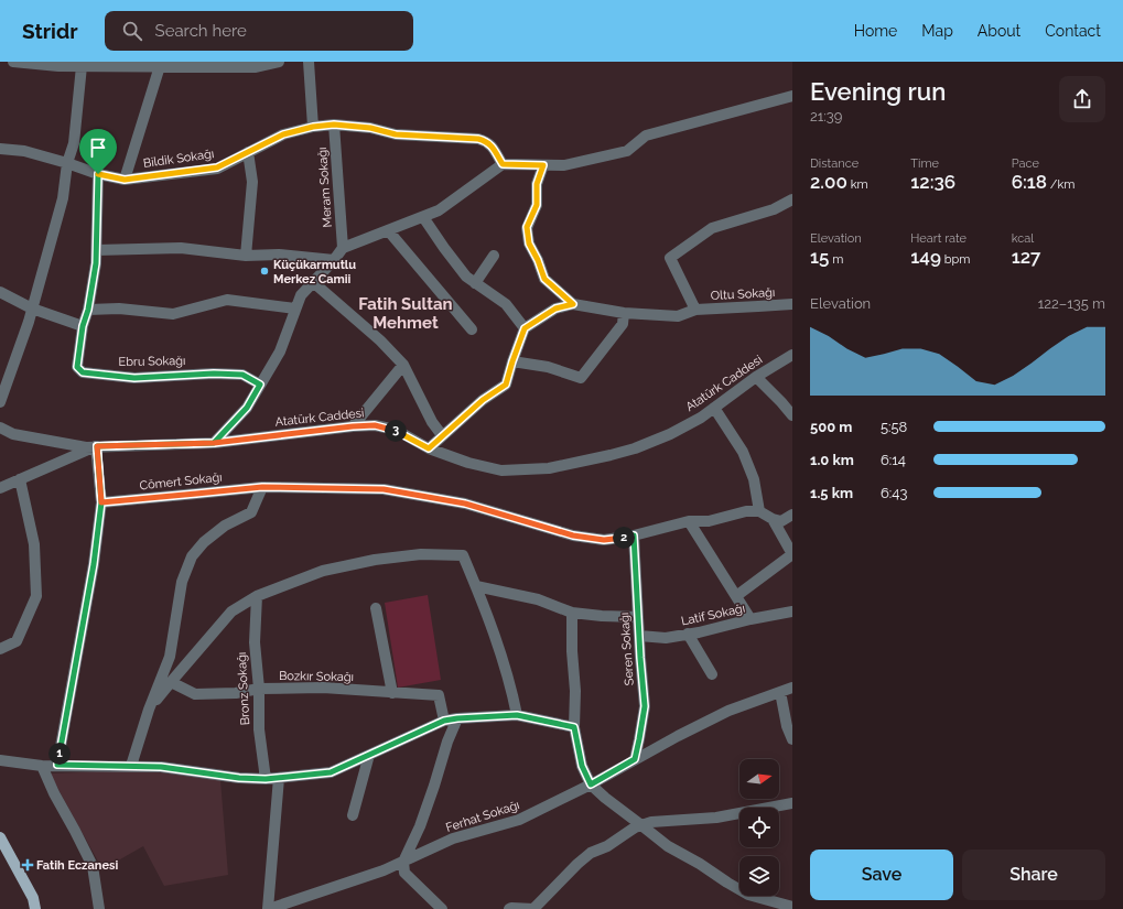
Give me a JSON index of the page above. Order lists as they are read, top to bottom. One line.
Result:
{"streets":{"street":["Bildik Sokağı","Meram Sokağı","Oltu Sokağı","Ebru Sokağı","Atatürk Caddesi","Cömert Sokağı","Latif Sokağı","Seren Sokağı","Bozkır Sokağı","Bronz Sokağı","Ferhat Sokağı"]},"crossings":[["Bildik Sokağı","Meram Sokağı"],["Bildik Sokağı","Ebru Sokağı"],["Cömert Sokağı","Seren Sokağı"],["Latif Sokağı","Seren Sokağı"],["Seren Sokağı","Ferhat Sokağı"],["Bozkır Sokağı","Bronz Sokağı"]],"districts":["Fatih Sultan Mehmet"],"places":{"other":["Küçükarmutlu Merkez Camii"],"health":["Fatih Eczanesi"]},"north":"right","page":{"header":"Stridr","search":"Search here","nav":["Home","Map","About","Contact"],"heading":["Evening run","21:39"],"stats":[["Distance","2.00 km"],["Time","12:36"],["Pace","6:18 /km"],["Elevation","15 m"],["Heart rate","149 bpm"],["kcal","127"]],"chart":["Elevation","122–135 m"],"list":[{"name":"500 m","note":"5:58"},{"name":"1.0 km","note":"6:14"},{"name":"1.5 km","note":"6:43"}],"pins":["3","2","1"],"buttons":["Save","Share"]}}
